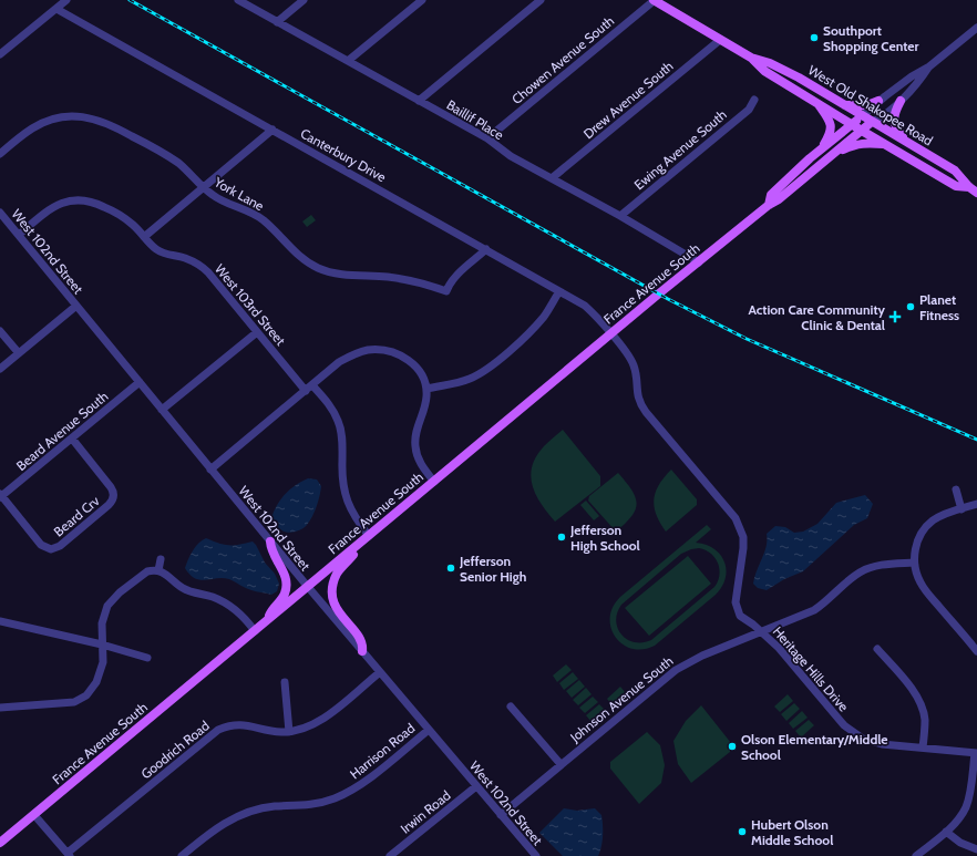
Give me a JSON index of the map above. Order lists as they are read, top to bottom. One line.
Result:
{"streets":{"main road":["West Old Shakopee Road","France Avenue South"],"street":["Chowen Avenue South","Drew Avenue South","Baillif Place","Ewing Avenue South","Canterbury Drive","York Lane","West 102nd Street","West 103rd Street","Beard Avenue South","Beard Crv","Heritage Hills Drive","Johnson Avenue South","Goodrich Road","Harrison Road","Irwin Road"]},"crossings":[["Chowen Avenue South","West Old Shakopee Road"],["Chowen Avenue South","Baillif Place"],["Drew Avenue South","West Old Shakopee Road"],["Drew Avenue South","Baillif Place"],["West Old Shakopee Road","France Avenue South"],["Baillif Place","Ewing Avenue South"],["Baillif Place","France Avenue South"],["Canterbury Drive","York Lane"],["Canterbury Drive","France Avenue South"],["Canterbury Drive","Heritage Hills Drive"],["West 102nd Street","France Avenue South"],["West 102nd Street","West 103rd Street"],["West 102nd Street","Beard Avenue South"],["West 102nd Street","Johnson Avenue South"],["West 102nd Street","Goodrich Road"],["West 102nd Street","Harrison Road"],["West 102nd Street","Irwin Road"],["France Avenue South","Heritage Hills Drive"],["Beard Avenue South","Beard Crv"],["Heritage Hills Drive","Johnson Avenue South"]],"places":{"other":["Southport Shopping Center","Planet Fitness","Jefferson High School","Jefferson Senior High","Olson Elementary/Middle School","Hubert Olson Middle School"],"health":["Action Care Community Clinic & Dental"]}}
